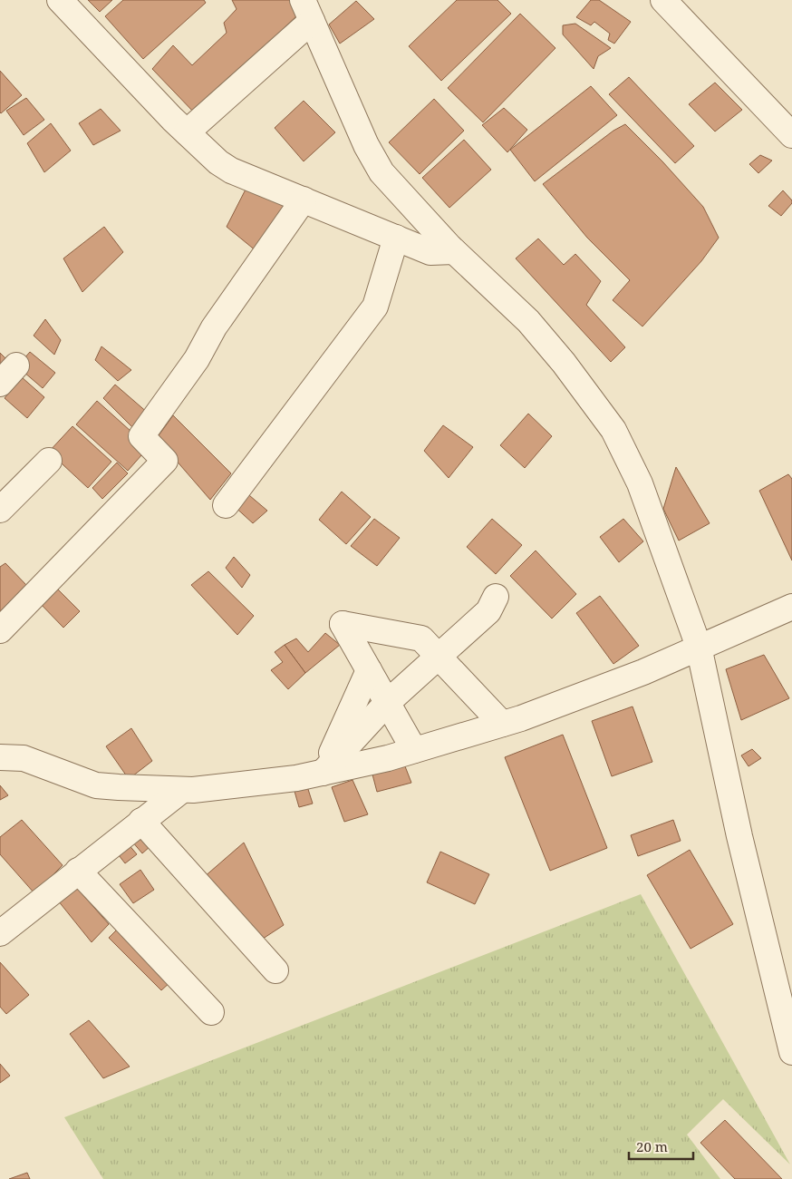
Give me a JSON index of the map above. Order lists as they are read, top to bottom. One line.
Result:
{"scale_bar":"20 m"}
